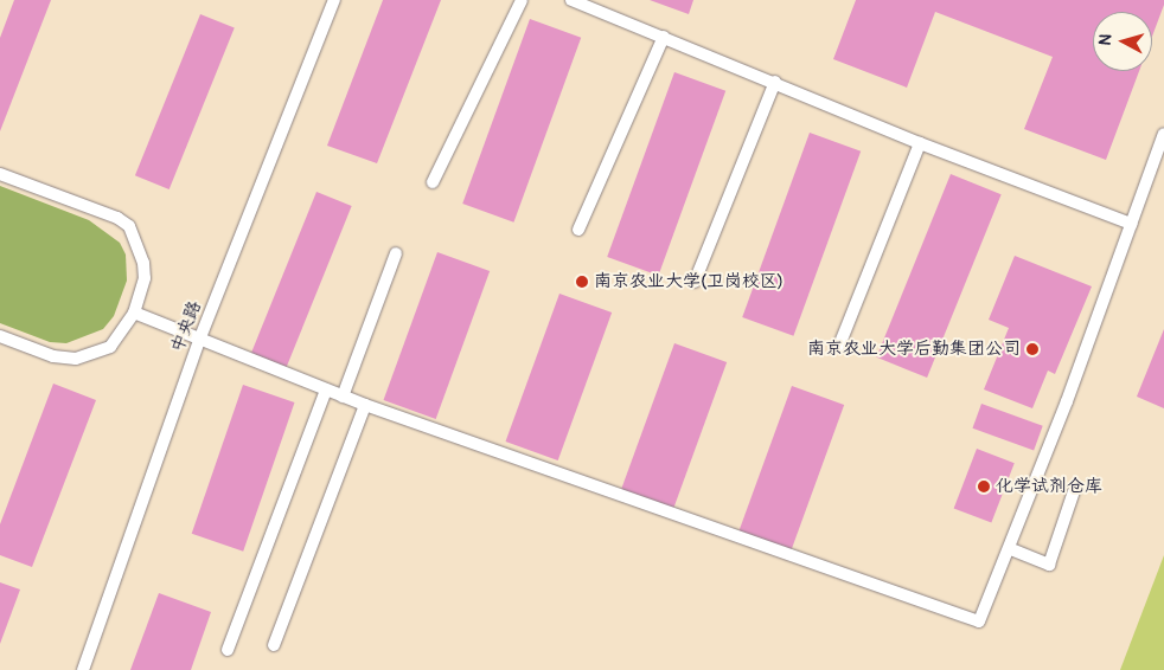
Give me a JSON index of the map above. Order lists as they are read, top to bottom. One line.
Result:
{"streets":{"lane":["中央路"]},"places":["南京农业大学(卫岗校区)","南京农业大学后勤集团公司","化学试剂仓库"],"north":"left"}
